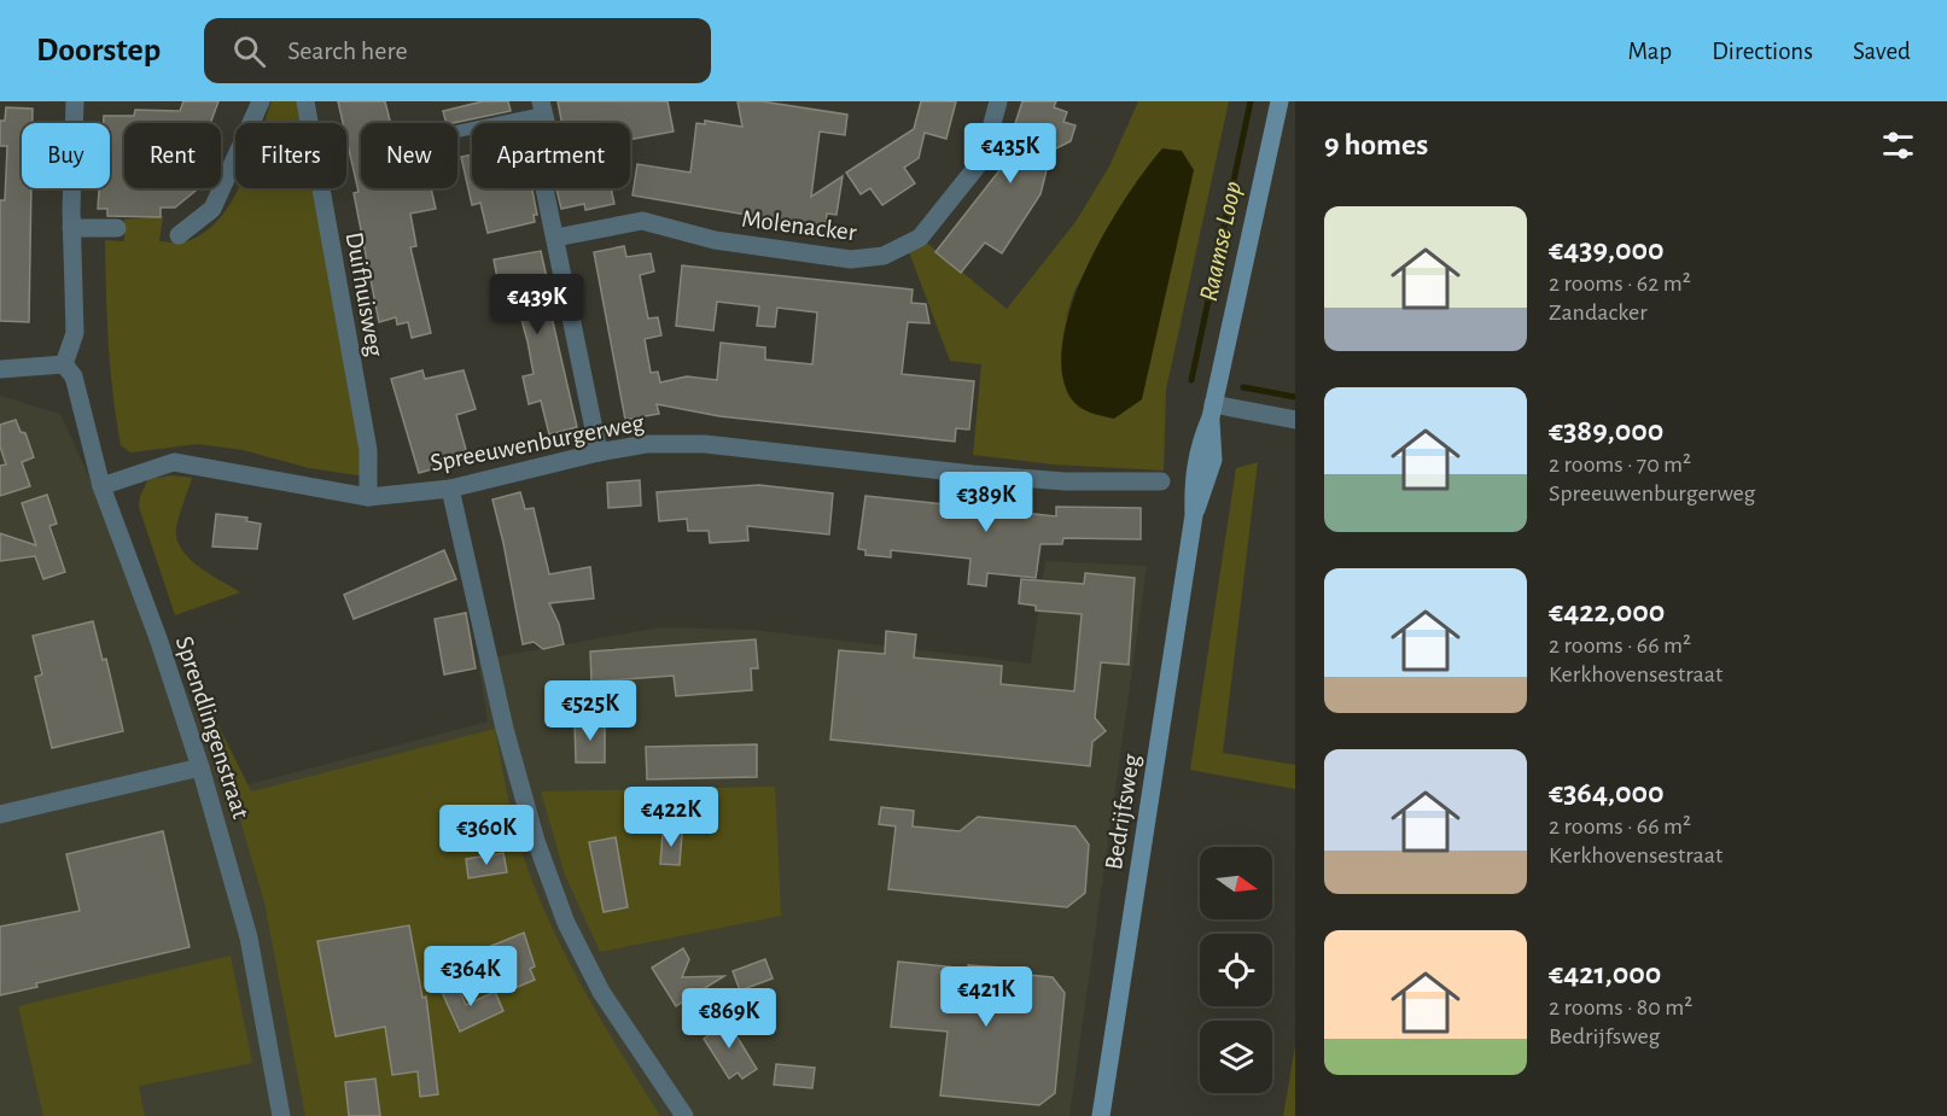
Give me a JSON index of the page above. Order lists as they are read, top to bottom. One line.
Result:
{"streets":{"main road":["Bedrijfsweg"],"street":["Molenacker","Duifhuisweg","Spreeuwenburgerweg","Sprendlingenstraat"]},"crossings":[["Duifhuisweg","Spreeuwenburgerweg"],["Spreeuwenburgerweg","Sprendlingenstraat"]],"water":["Raamse Loop"],"north":"right","page":{"header":"Doorstep","search":"Search here","nav":["Map","Directions","Saved"],"heading":"9 homes","price":["€435K","€439K","€389K","€525K","€422K","€360K","€364K","€421K","€869K"],"chip":["Buy","Rent","Filters","New","Apartment"],"list":[{"name":"€439,000","note":"2 rooms · 62 m² · Zandacker"},{"name":"€389,000","note":"2 rooms · 70 m² · Spreeuwenburgerweg"},{"name":"€422,000","note":"2 rooms · 66 m² · Kerkhovensestraat"},{"name":"€364,000","note":"2 rooms · 66 m² · Kerkhovensestraat"},{"name":"€421,000","note":"2 rooms · 80 m² · Bedrijfsweg"}]}}
